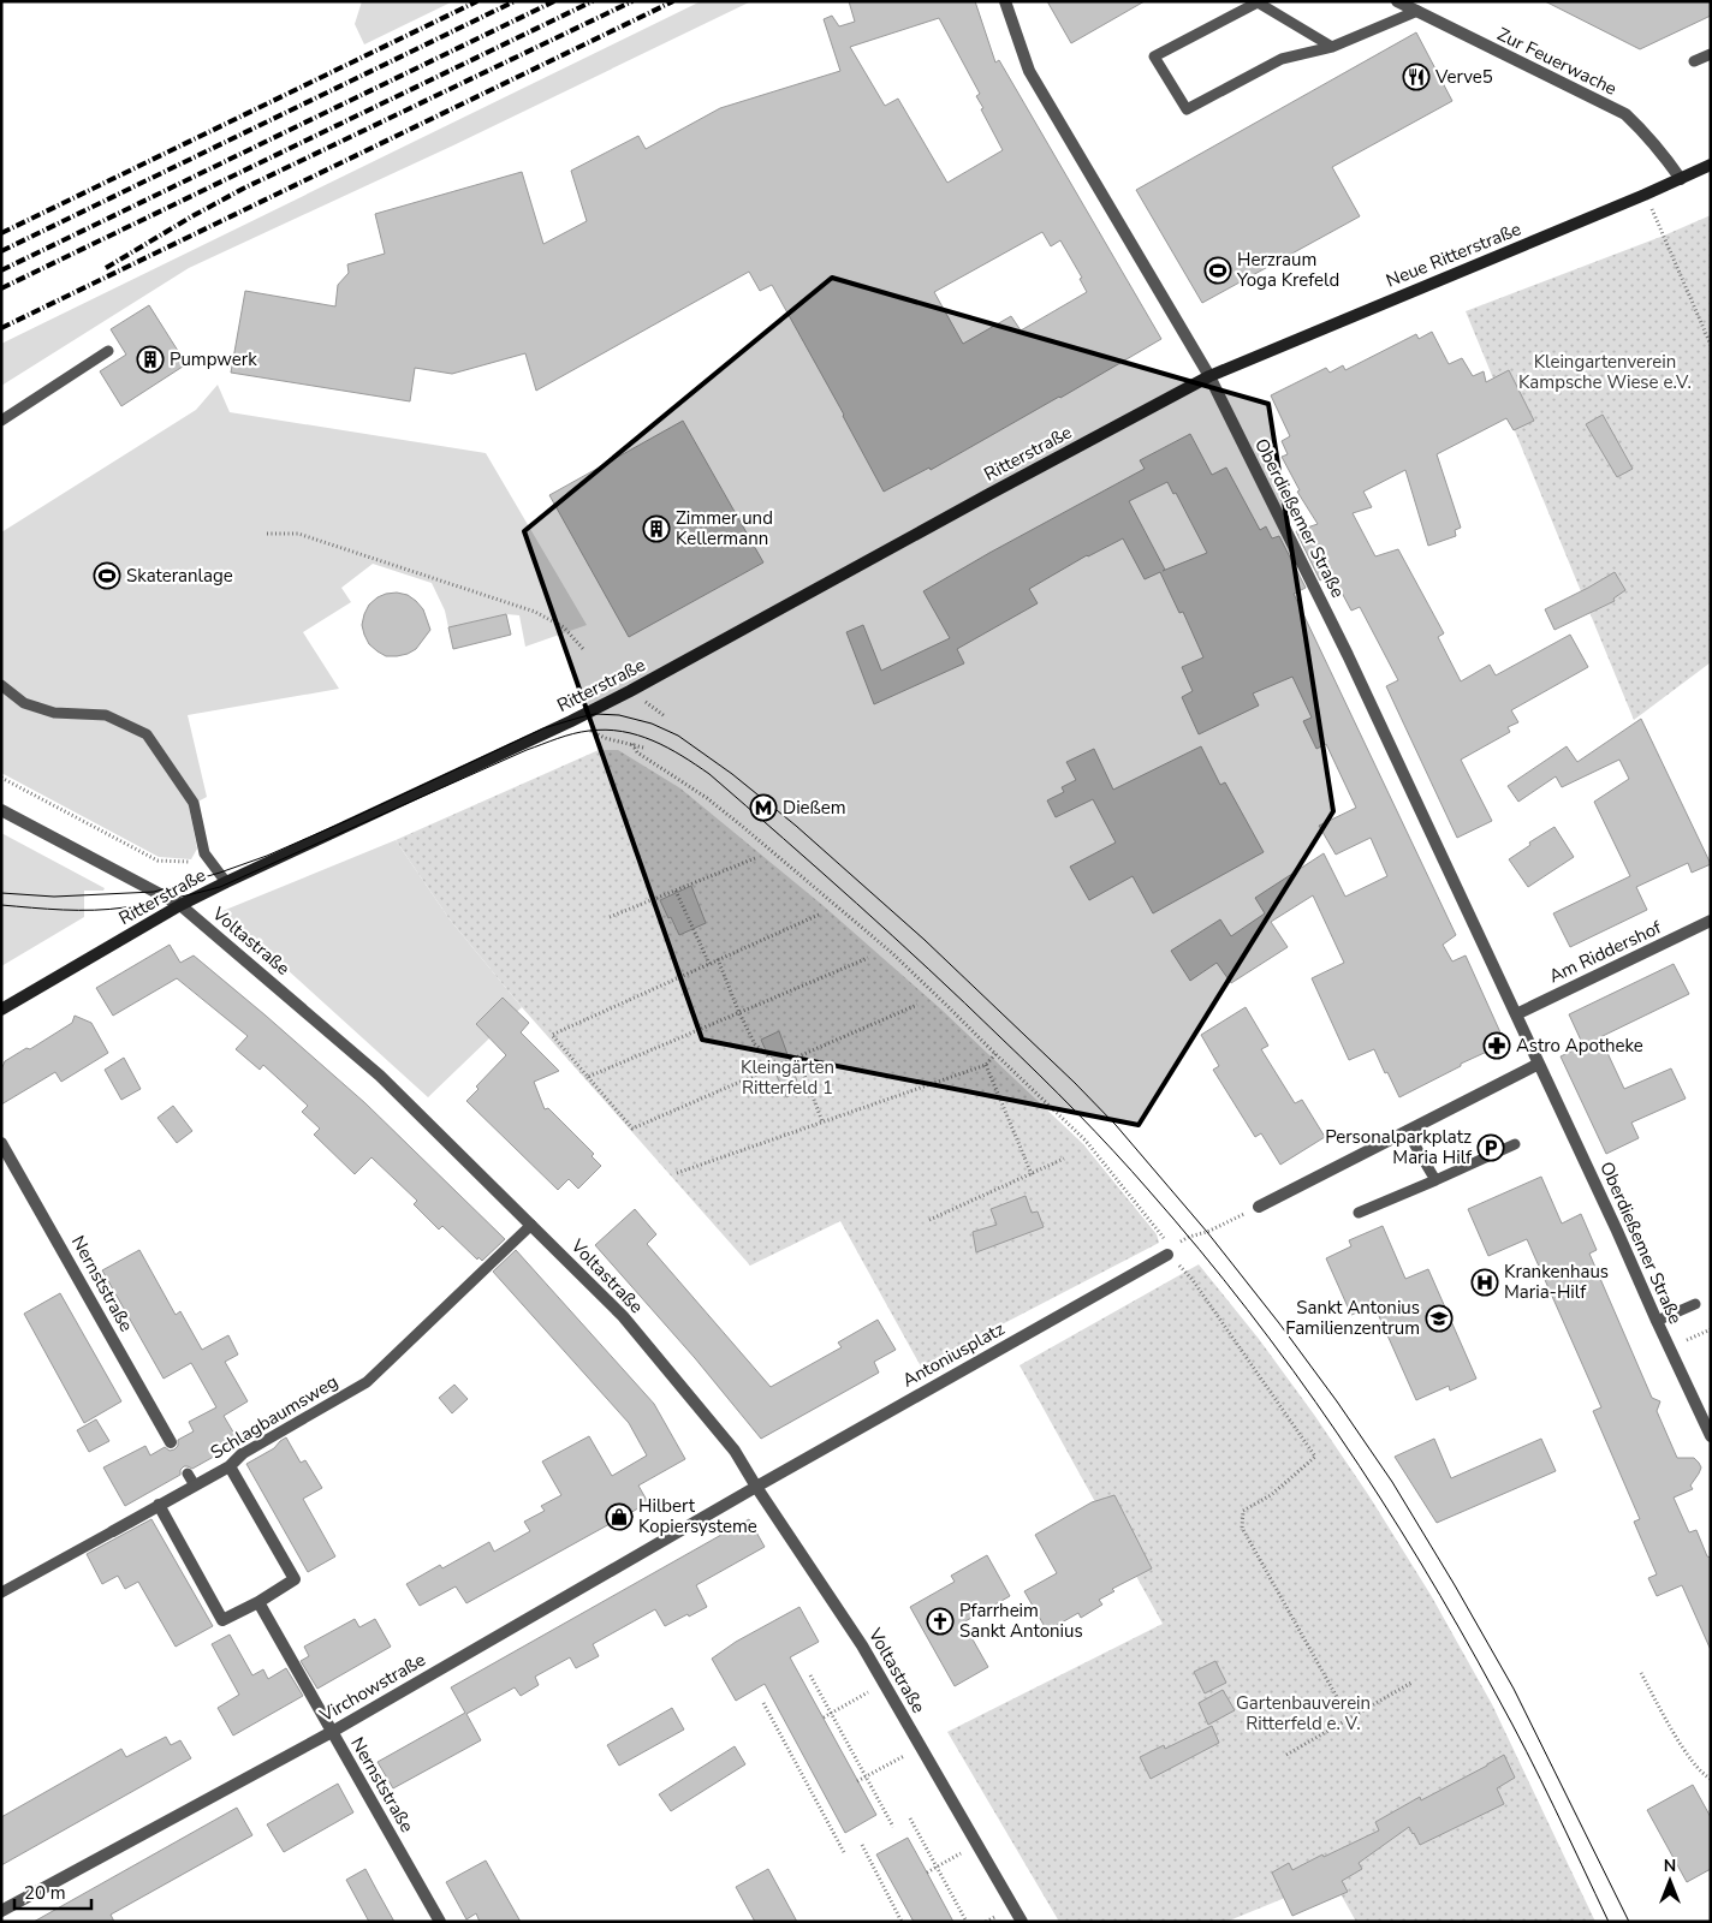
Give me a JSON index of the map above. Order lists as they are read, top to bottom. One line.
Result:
{"streets":{"main road":["Neue Ritterstraße","Ritterstraße"],"street":["Zur Feuerwache","Oberdießemer Straße","Voltastraße","Am Riddershof","Nernststraße","Antoniusplatz","Schlagbaumsweg","Virchowstraße"]},"crossings":[["Zur Feuerwache","Neue Ritterstraße"],["Neue Ritterstraße","Ritterstraße"],["Neue Ritterstraße","Oberdießemer Straße"],["Ritterstraße","Oberdießemer Straße"],["Ritterstraße","Voltastraße"],["Oberdießemer Straße","Am Riddershof"],["Voltastraße","Antoniusplatz"],["Voltastraße","Schlagbaumsweg"],["Voltastraße","Virchowstraße"],["Nernststraße","Virchowstraße"],["Antoniusplatz","Virchowstraße"]],"parks":["Kleingartenverein Kampsche Wiese e.V.","Kleingärten Ritterfeld 1","Gartenbauverein Ritterfeld e. V."],"places":{"restaurant":["Verve5"],"sports":["Herzraum Yoga Krefeld","Skateranlage"],"building":["Pumpwerk","Zimmer und Kellermann"],"metro station":["Dießem"],"pharmacy":["Astro Apotheke"],"parking":["Personalparkplatz Maria Hilf"],"hospital":["Krankenhaus Maria-Hilf"],"school or university":["Sankt Antonius Familienzentrum"],"shop":["Hilbert Kopiersysteme"],"church":["Pfarrheim Sankt Antonius"]},"scale_bar":"20 m","north":"top"}
